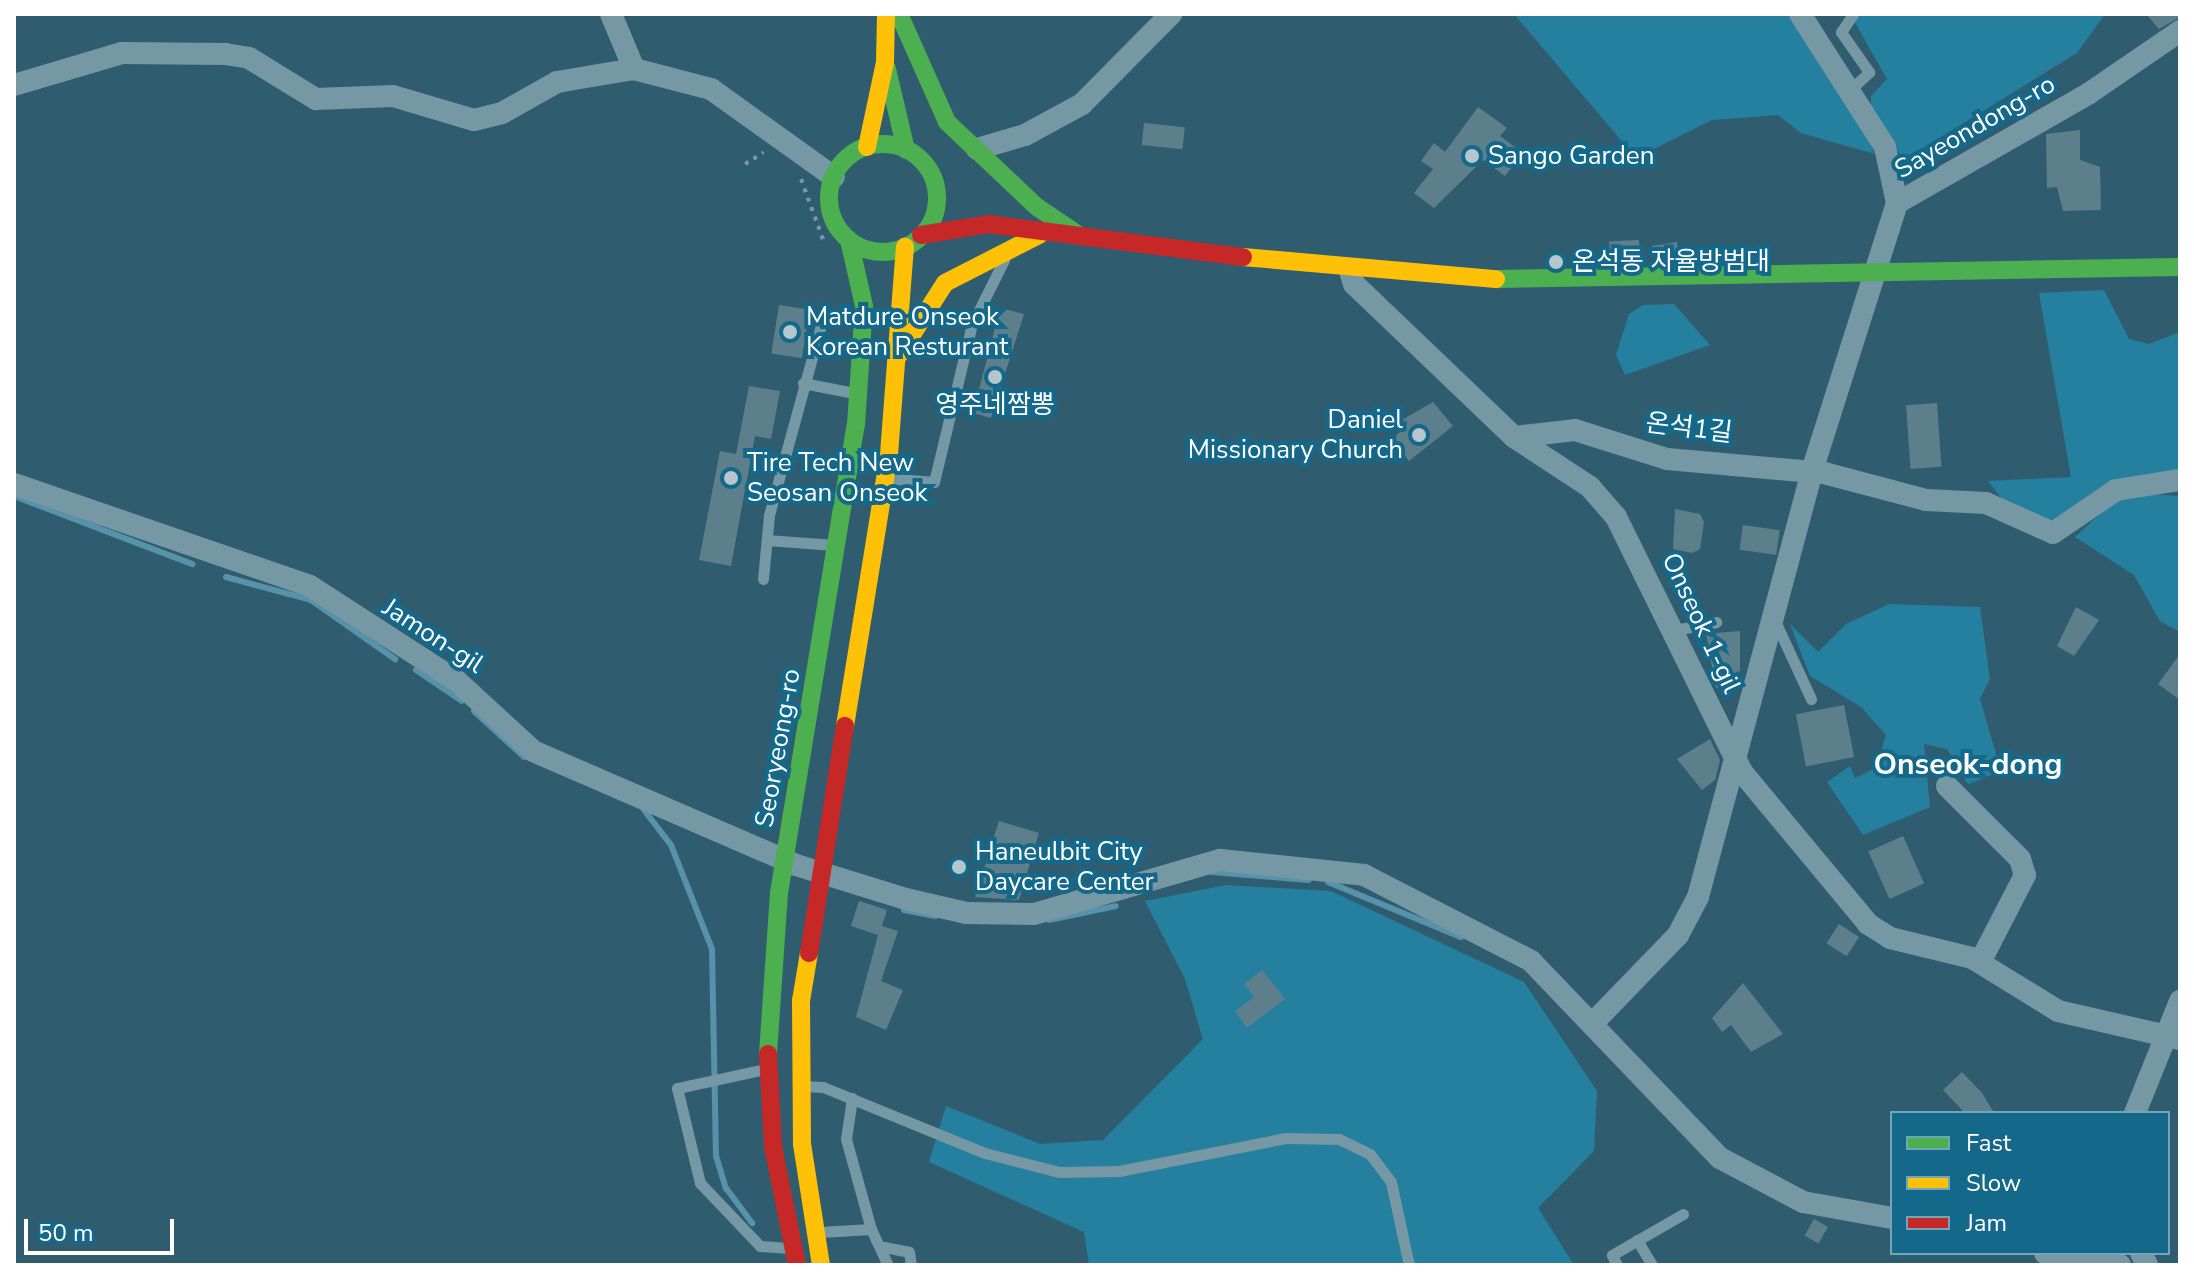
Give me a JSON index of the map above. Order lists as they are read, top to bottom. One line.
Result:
{"streets":{"street":["Sayeondong-ro","온석1길","Onseok 1-gil","Jamon-gil","Seoryeong-ro"]},"crossings":[["온석1길","Onseok 1-gil"],["Jamon-gil","Seoryeong-ro"]],"districts":["Onseok-dong"],"places":["Sango Garden","온석동 자율방범대","Matdure Onseok Korean Resturant","영주네짬뽕","Daniel Missionary Church","Tire Tech New Seosan Onseok","Haneulbit City Daycare Center"],"legend":["Fast","Slow","Jam"],"scale_bar":"50 m"}
